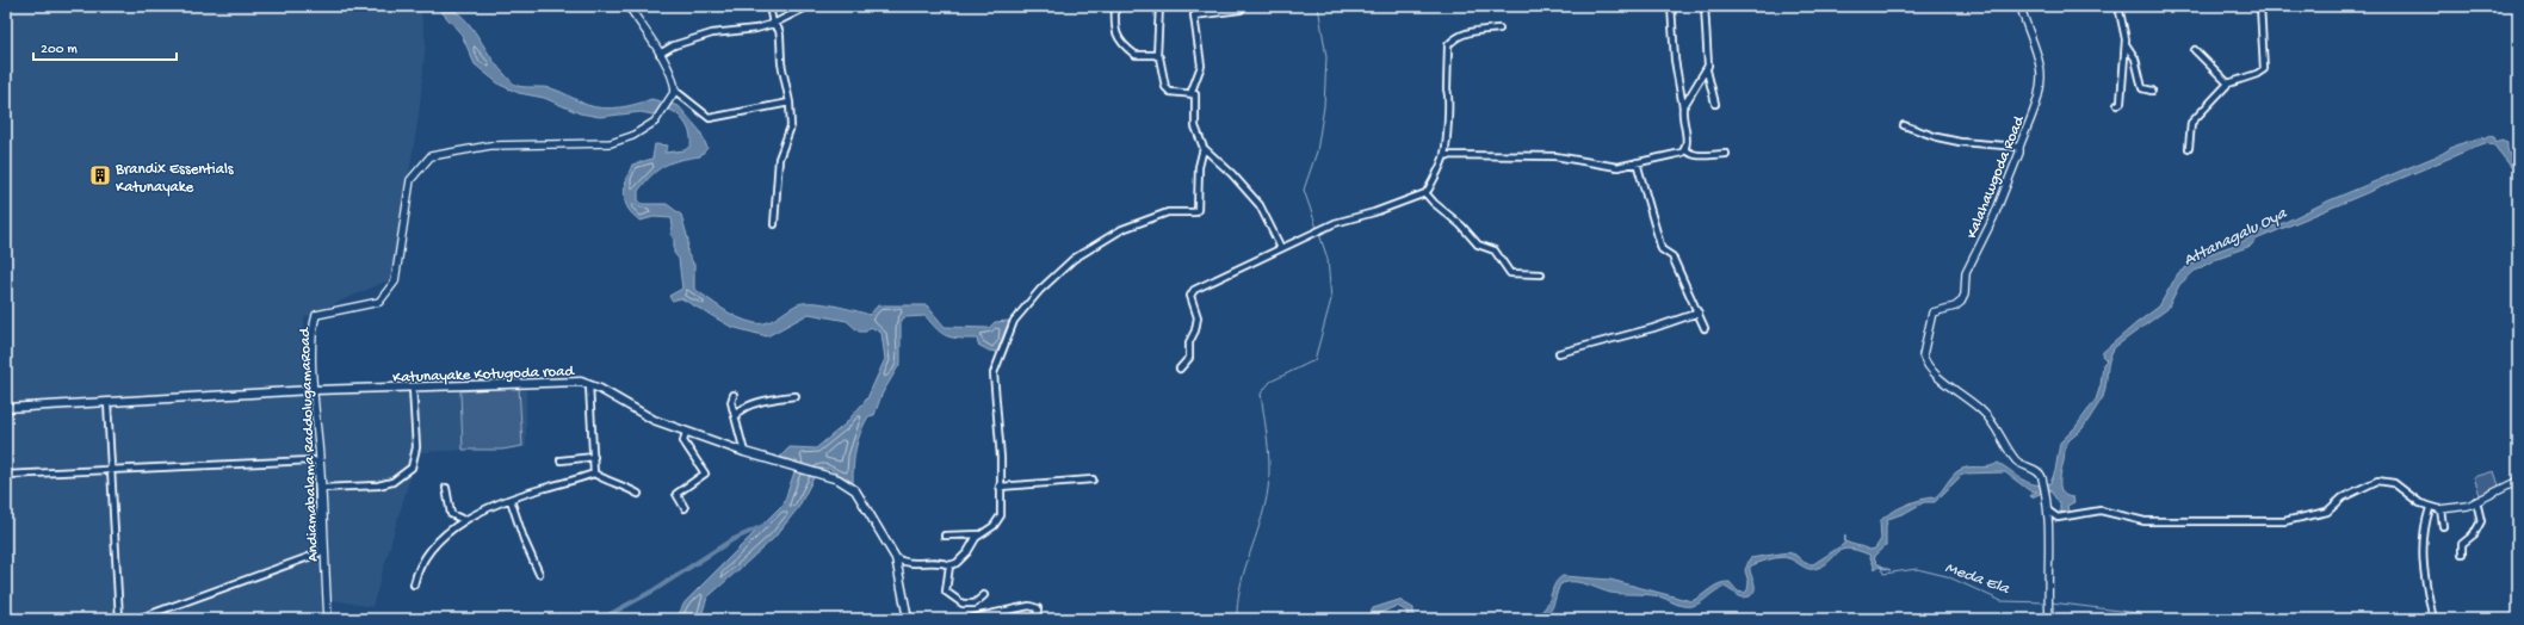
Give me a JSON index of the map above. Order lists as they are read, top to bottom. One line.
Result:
{"streets":{"main road":["Katunayake Kotugoda road"],"street":["Kalahawgoda Road","Andiamabalama RaddolugamaRoad"]},"crossings":[["Katunayake Kotugoda road","Andiamabalama RaddolugamaRoad"]],"water":["Attanagalu Oya","Meda Ela"],"places":{"building":["Brandix Essentials Katunayake"]},"scale_bar":"200 m"}
